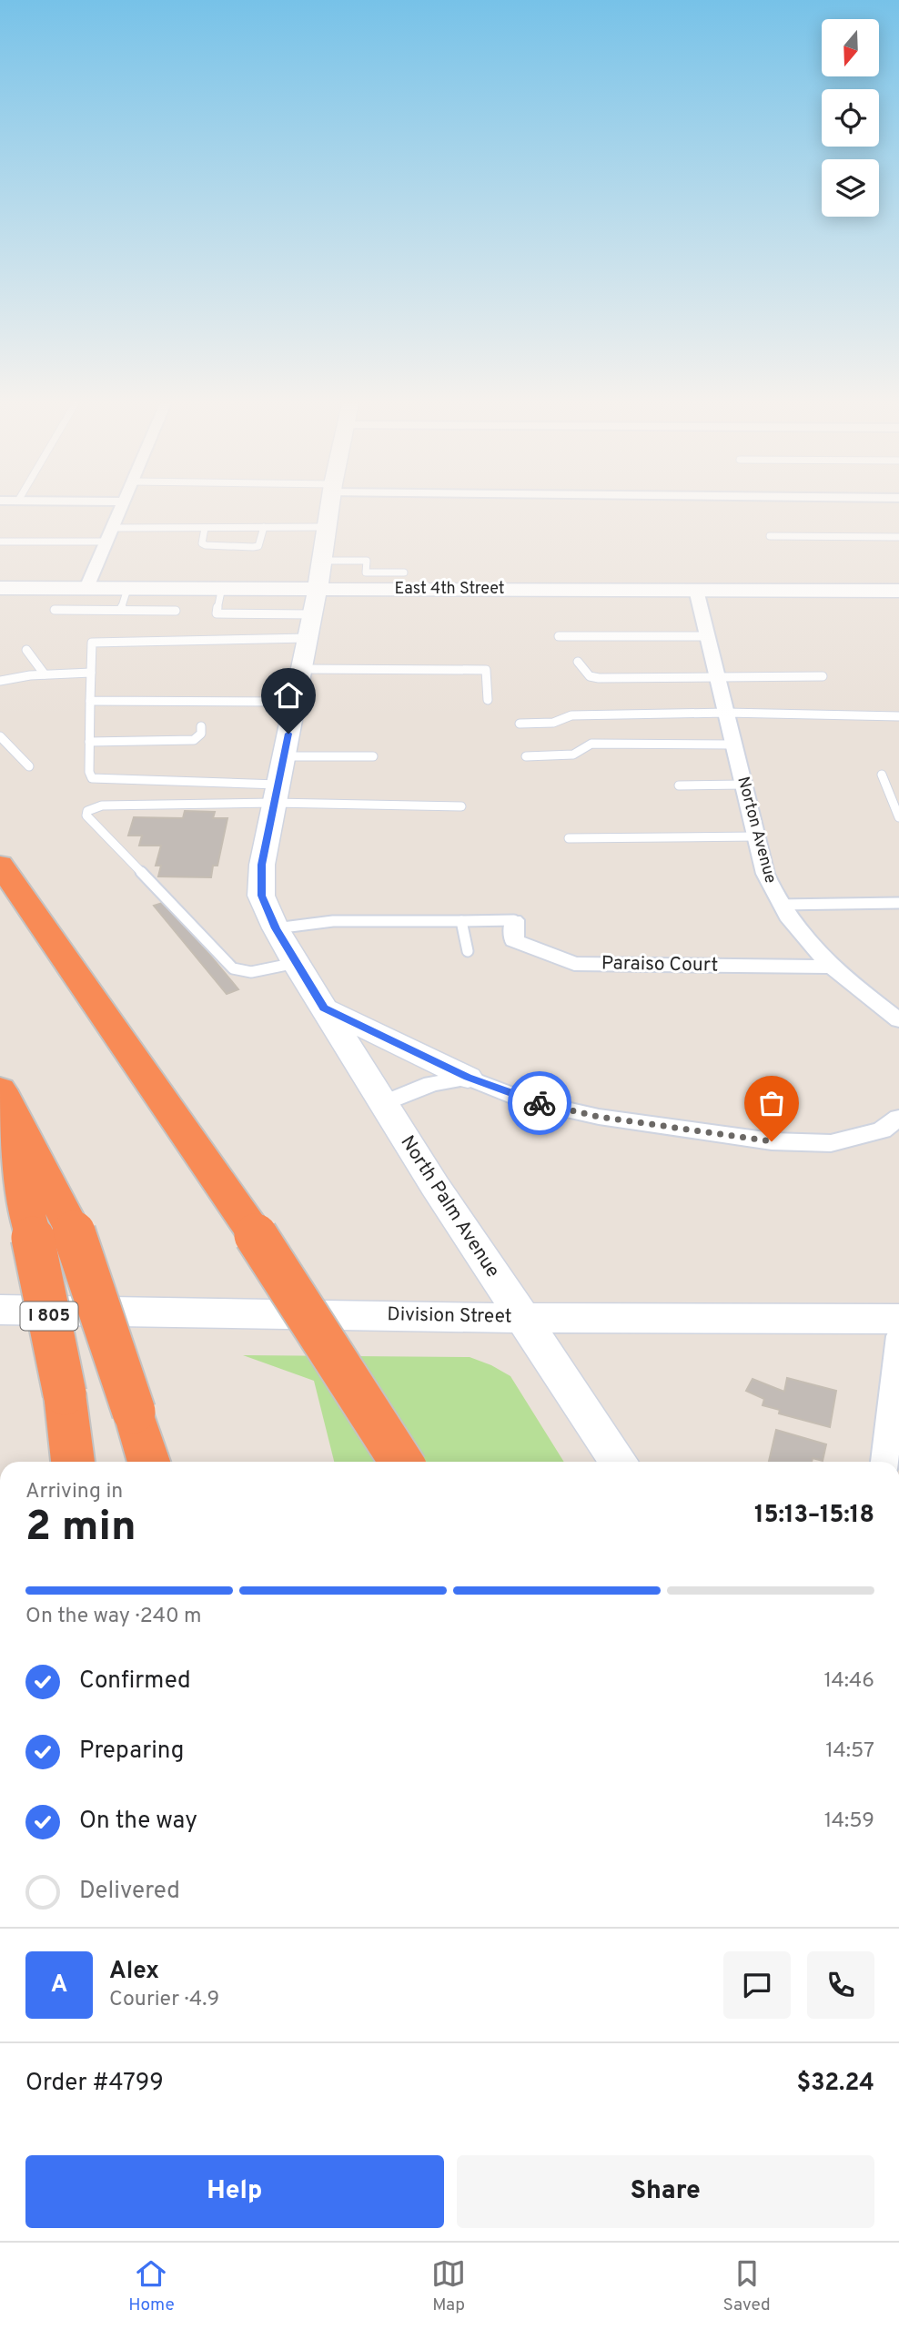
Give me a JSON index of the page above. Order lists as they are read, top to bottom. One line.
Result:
{"streets":{"highway":["I 805"],"street":["East 4th Street","Norton Avenue","Paraiso Court","North Palm Avenue","Division Street"]},"crossings":[["East 4th Street","Norton Avenue"],["East 4th Street","North Palm Avenue"],["Norton Avenue","Paraiso Court"],["North Palm Avenue","Division Street"]],"north":"bottom","page":{"heading":["2 min","Arriving in","15:13–15:18"],"panel":["Alex","Courier · 4.9","Order #4799","$32.24"],"bar":"On the way · 240 m","list":[["Confirmed","14:46"],["Preparing","14:57"],["On the way","14:59"],"Delivered"],"round":"A","buttons":["Help","Share"],"tabs":["Home","Map","Saved"]}}
